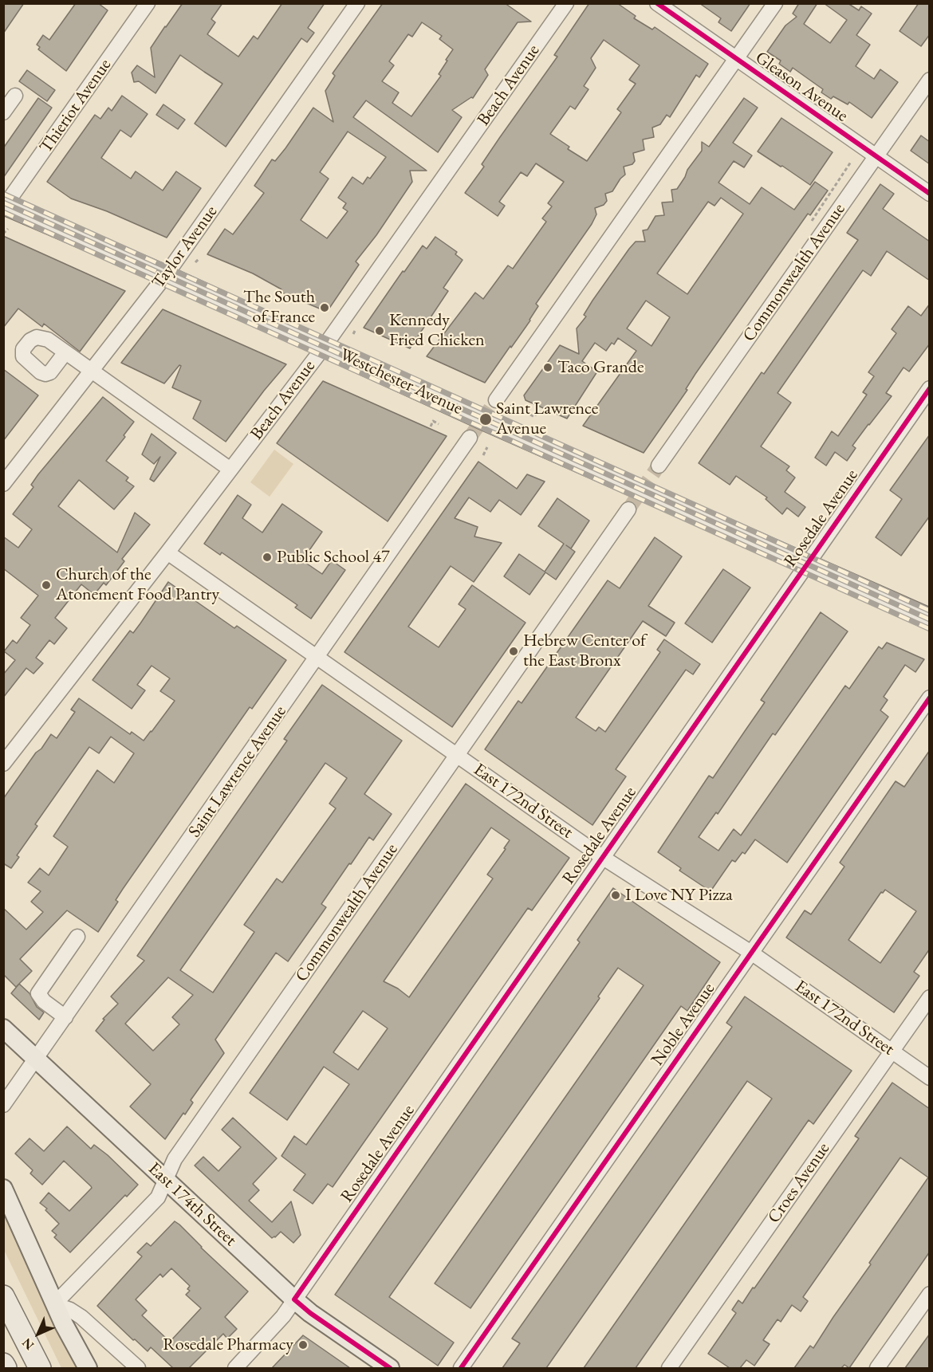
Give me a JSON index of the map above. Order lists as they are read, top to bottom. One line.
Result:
{"streets":{"main road":["Westchester Avenue","East 174th Street"],"street":["Beach Avenue","Gleason Avenue","Thieriot Avenue","Taylor Avenue","Commonwealth Avenue","Rosedale Avenue","Saint Lawrence Avenue","East 172nd Street","Noble Avenue","Croes Avenue"]},"crossings":[["Beach Avenue","Westchester Avenue"],["Beach Avenue","East 172nd Street"],["Gleason Avenue","Commonwealth Avenue"],["Thieriot Avenue","Westchester Avenue"],["Taylor Avenue","Westchester Avenue"],["Commonwealth Avenue","East 172nd Street"],["Commonwealth Avenue","East 174th Street"],["Westchester Avenue","Rosedale Avenue"],["Rosedale Avenue","East 172nd Street"],["Rosedale Avenue","East 174th Street"],["Saint Lawrence Avenue","East 172nd Street"],["Saint Lawrence Avenue","East 174th Street"],["East 172nd Street","Noble Avenue"],["East 172nd Street","Croes Avenue"]],"places":["The South of France","Kennedy Fried Chicken","Taco Grande","Saint Lawrence Avenue","Public School 47","Church of the Atonement Food Pantry","Hebrew Center of the East Bronx","I Love NY Pizza","Rosedale Pharmacy"],"north":"bottom left"}
